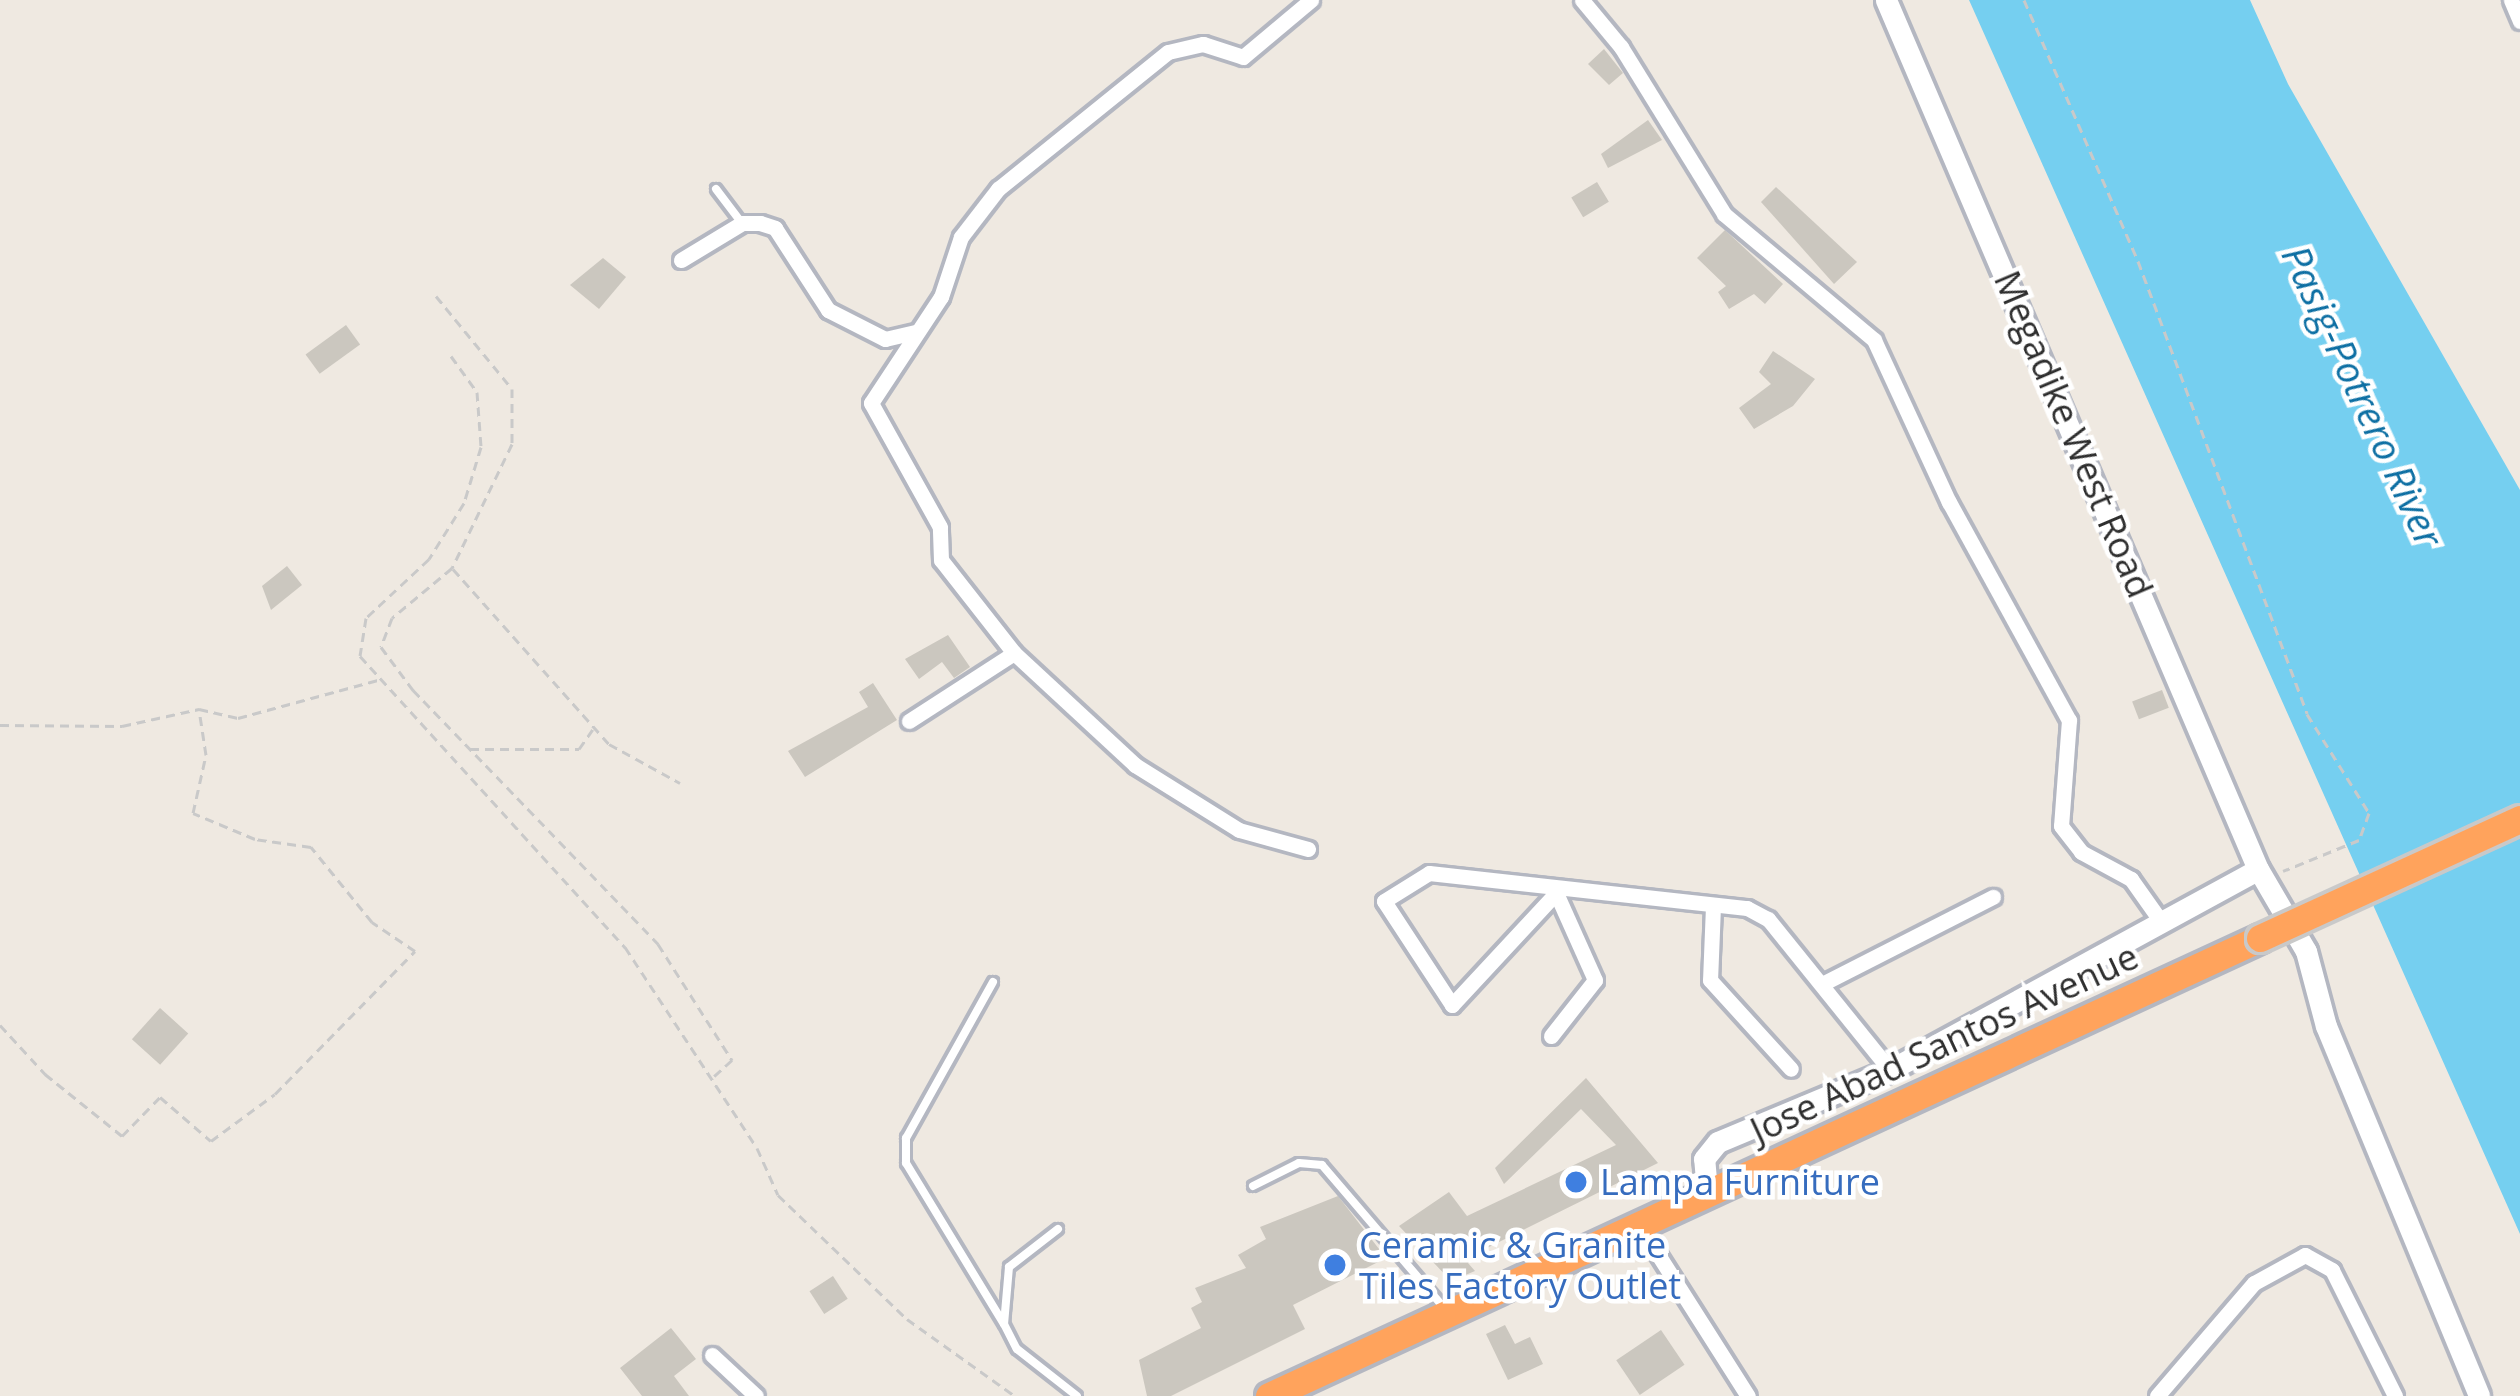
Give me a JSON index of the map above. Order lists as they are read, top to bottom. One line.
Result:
{"streets":{"highway":["Jose Abad Santos Avenue"],"street":["Megadike West Road"]},"water":["Pasig-Potrero River"],"places":["Lampa Furniture","Ceramic & Granite Tiles Factory Outlet"]}
